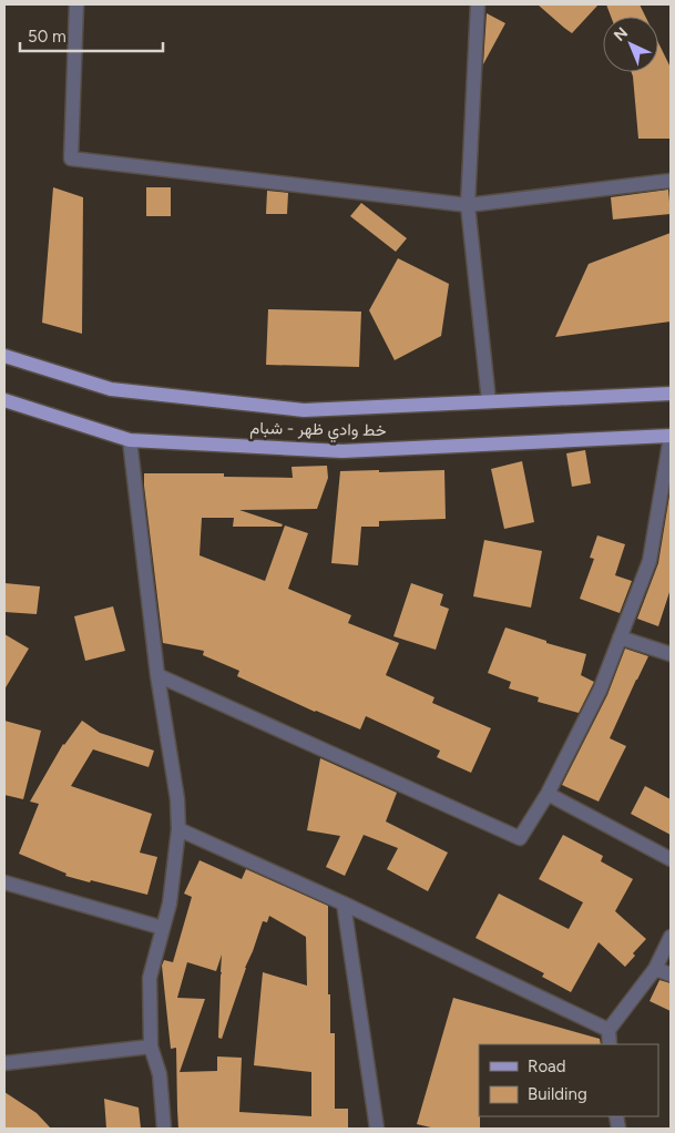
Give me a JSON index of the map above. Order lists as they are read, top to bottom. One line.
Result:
{"streets":{"main road":["خط وادي ظهر - شبام"]},"legend":["Road","Building"],"scale_bar":"50 m","north":"top left"}
